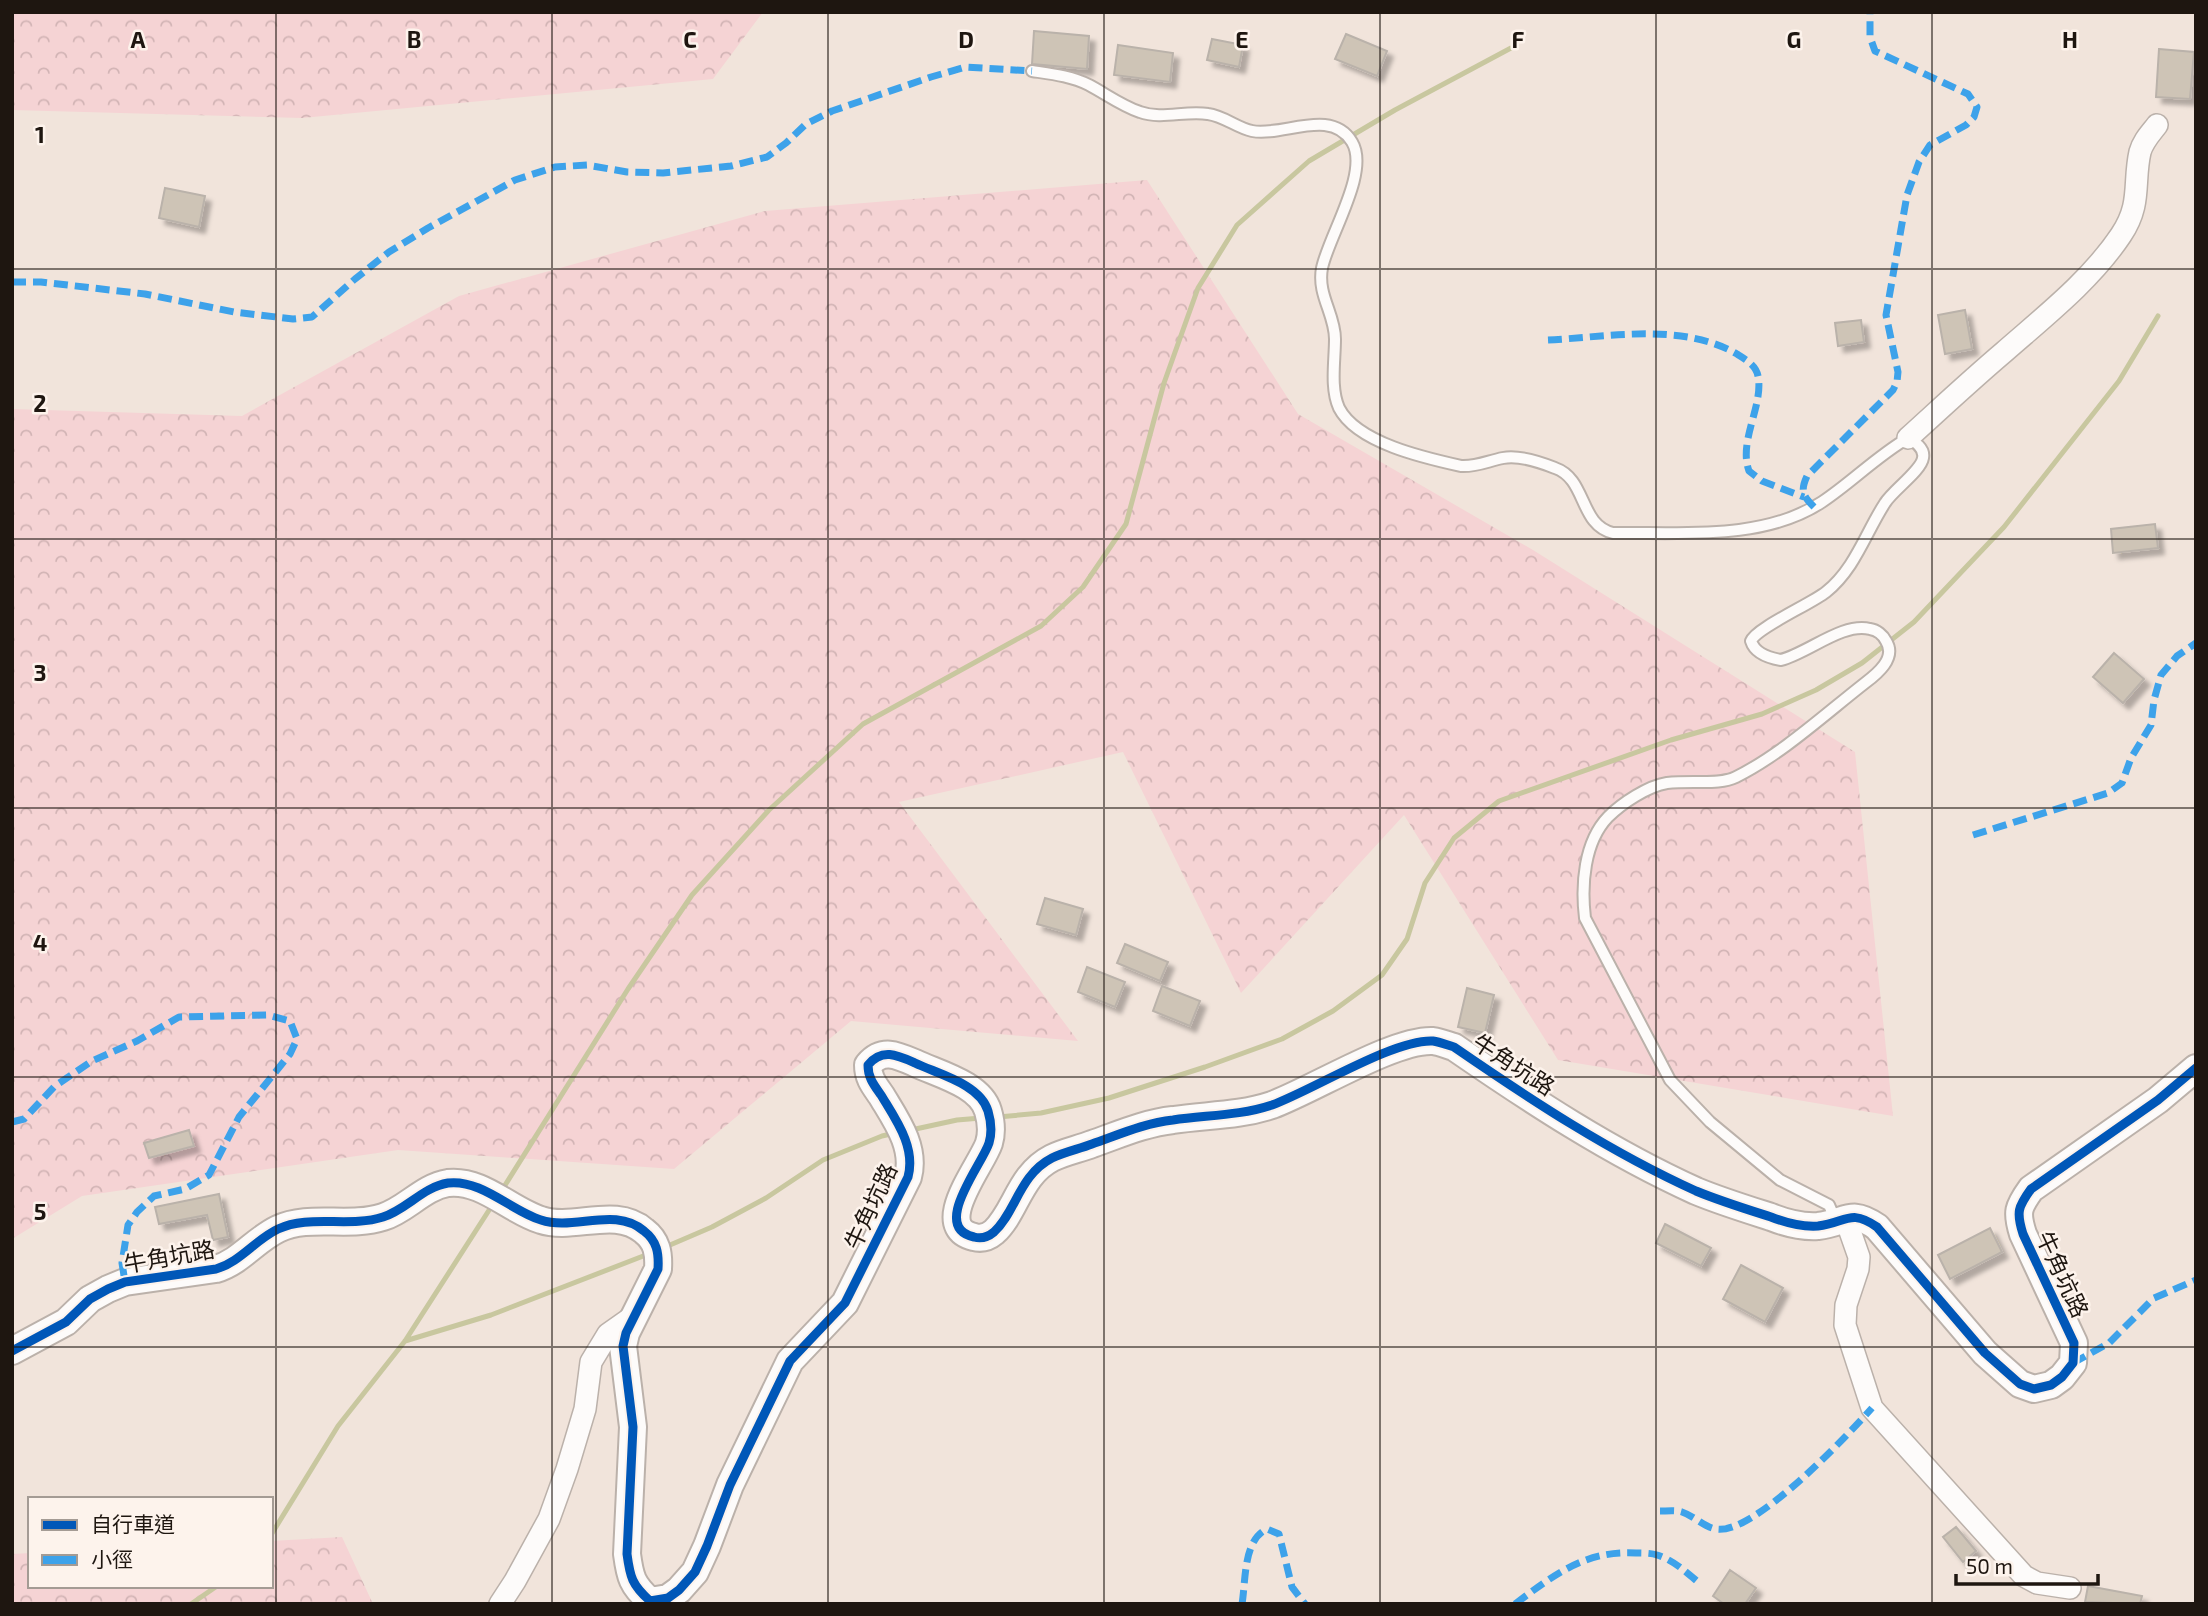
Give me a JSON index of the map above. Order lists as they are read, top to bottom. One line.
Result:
{"streets":{"street":["牛角坑路"]},"legend":["自行車道","小徑"],"scale_bar":"50 m","grid":{"columns":["A","B","C","D","E","F","G","H"],"rows":["1","2","3","4","5"]}}
